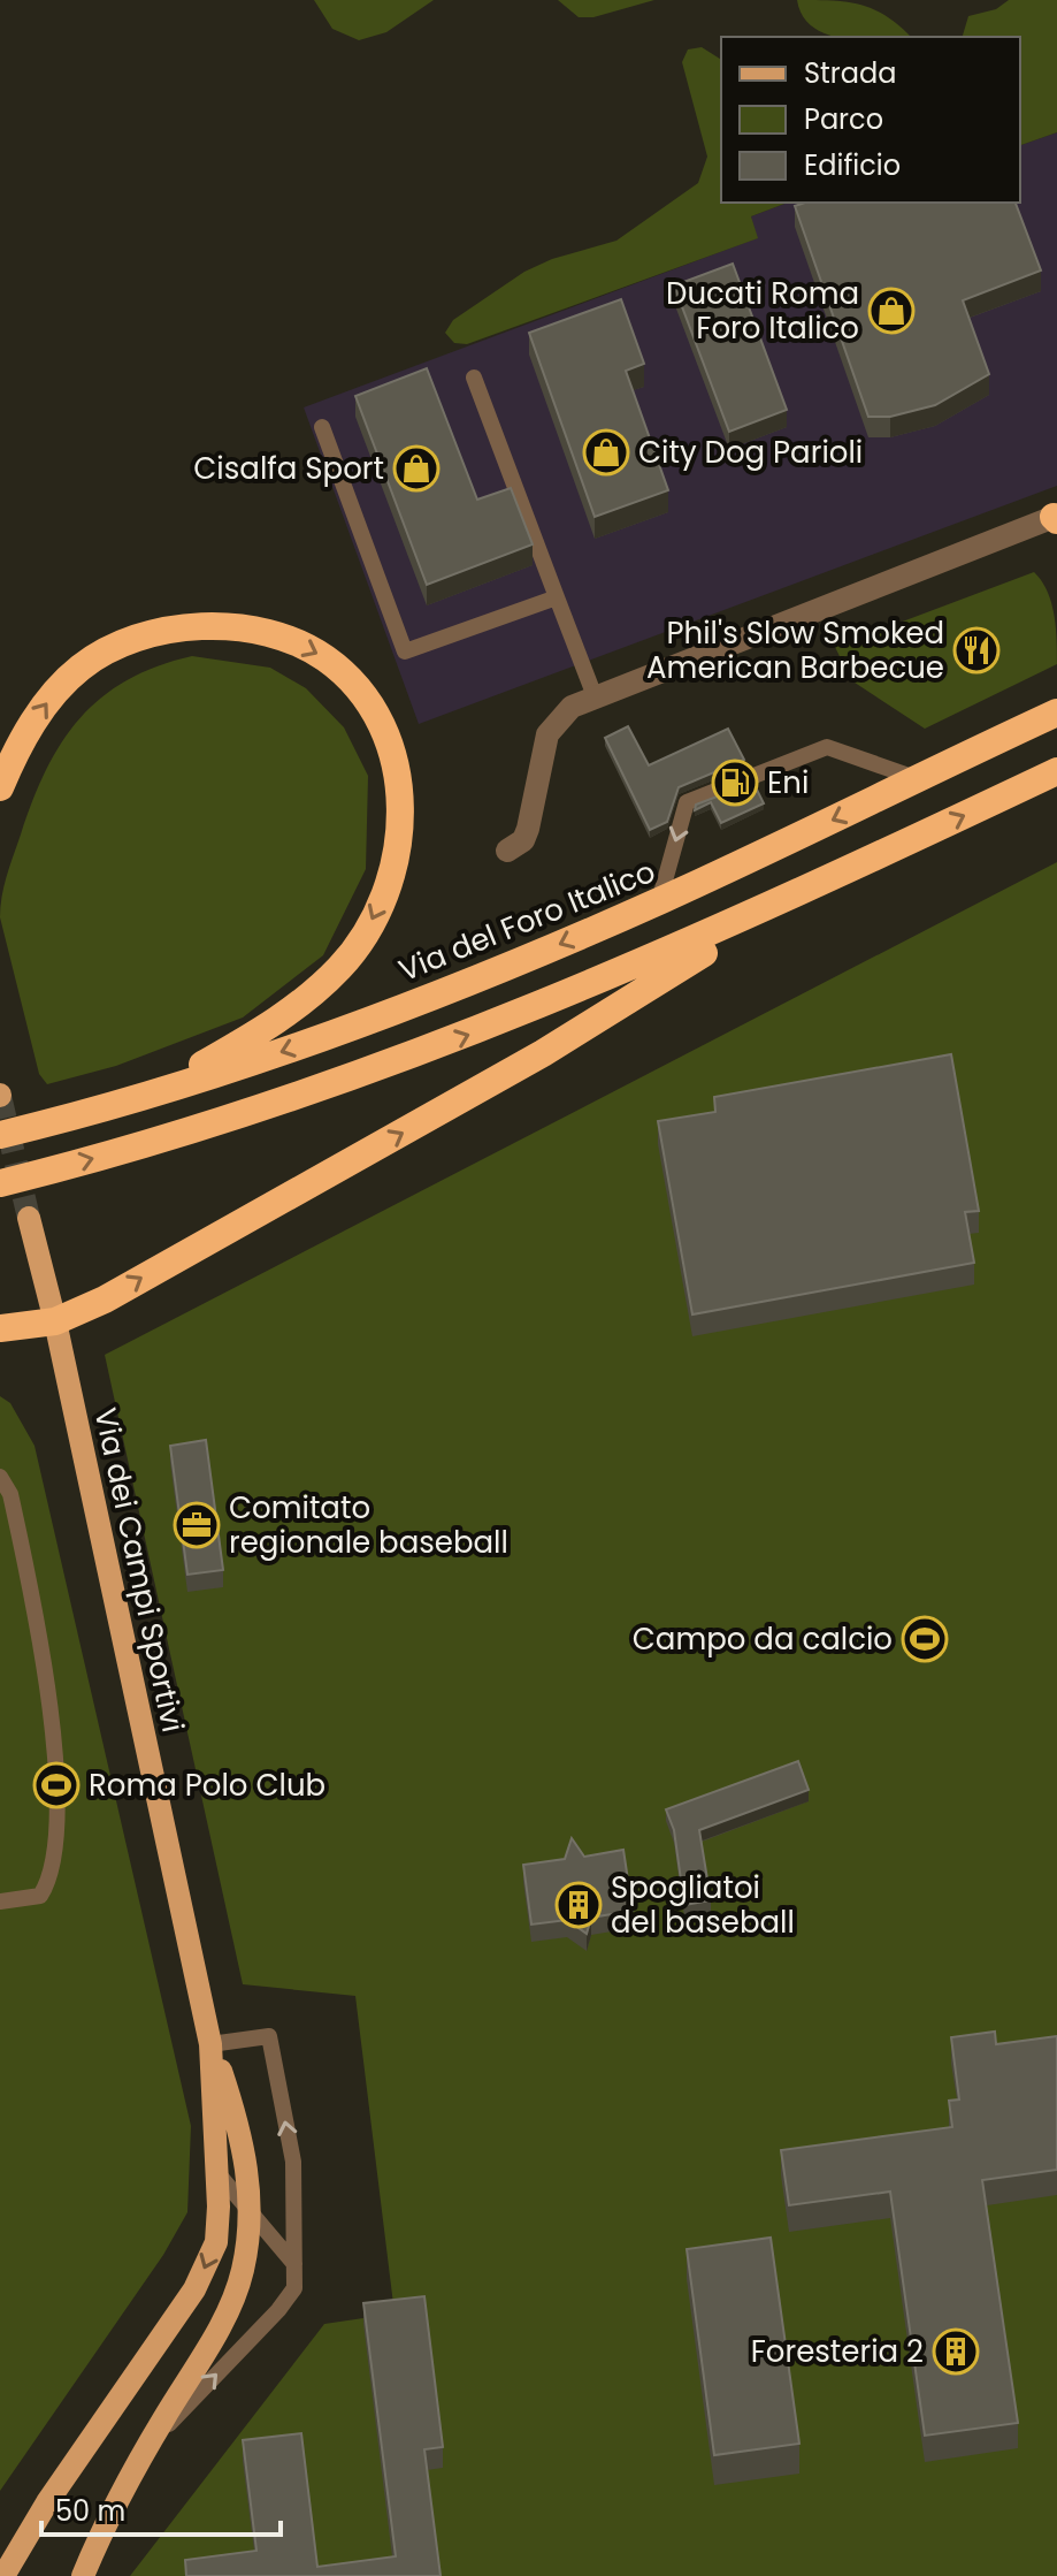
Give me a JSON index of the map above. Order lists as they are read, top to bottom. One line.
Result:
{"streets":{"highway":["Via del Foro Italico"],"main road":["Via dei Campi Sportivi"]},"places":{"shop":["Ducati Roma Foro Italico","City Dog Parioli","Cisalfa Sport"],"restaurant":["Phil's Slow Smoked American Barbecue"],"fuel station":["Eni"],"office":["Comitato regionale baseball"],"sports":["Campo da calcio","Roma Polo Club"],"building":["Spogliatoi del baseball","Foresteria 2"]},"legend":["Strada","Parco","Edificio"],"scale_bar":"50 m"}
